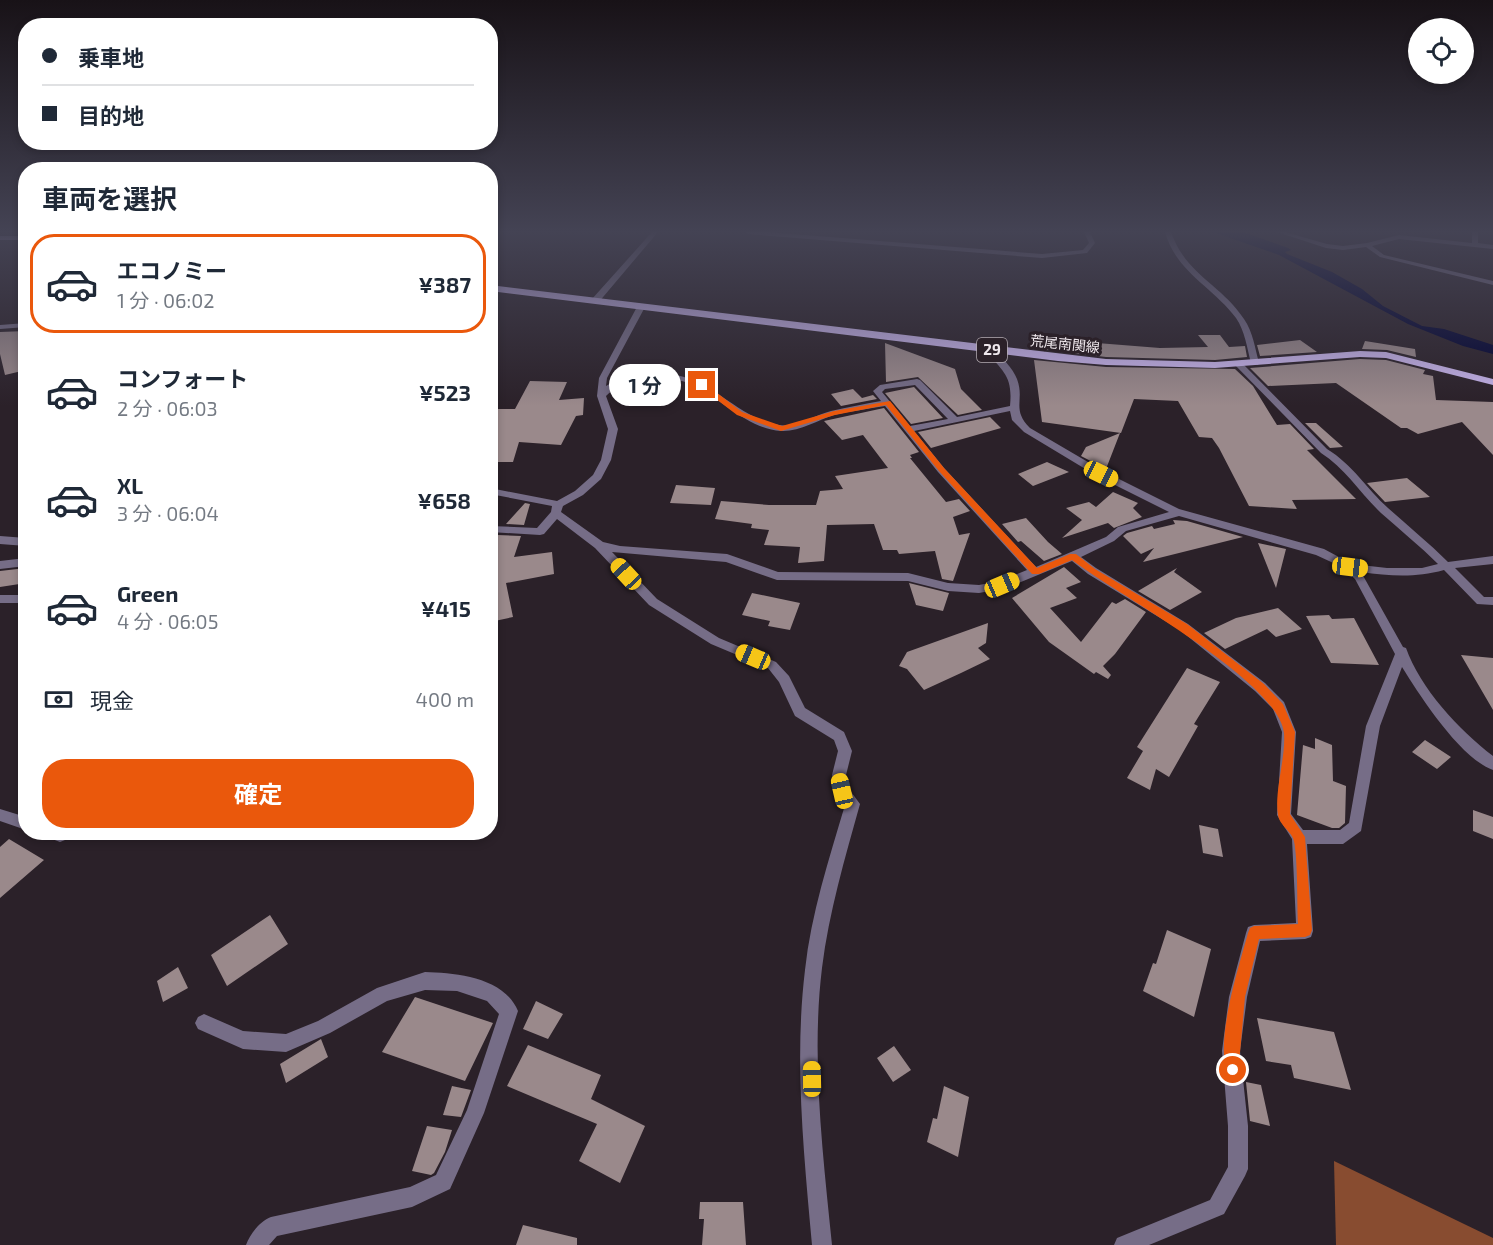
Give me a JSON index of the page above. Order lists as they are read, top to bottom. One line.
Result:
{"streets":{"main road":["荒尾南関線","29"]},"page":{"banner":["乗車地","目的地"],"heading":"車両を選択","list":[{"name":"エコノミー","note":"1 分 · 06:02","value":"¥387"},{"name":"コンフォート","note":"2 分 · 06:03","value":"¥523"},{"name":"XL","note":"3 分 · 06:04","value":"¥658"},{"name":"Green","note":"4 分 · 06:05","value":"¥415"}],"bubble":"1 分","pay":["現金","400 m"],"buttons":"確定"}}
